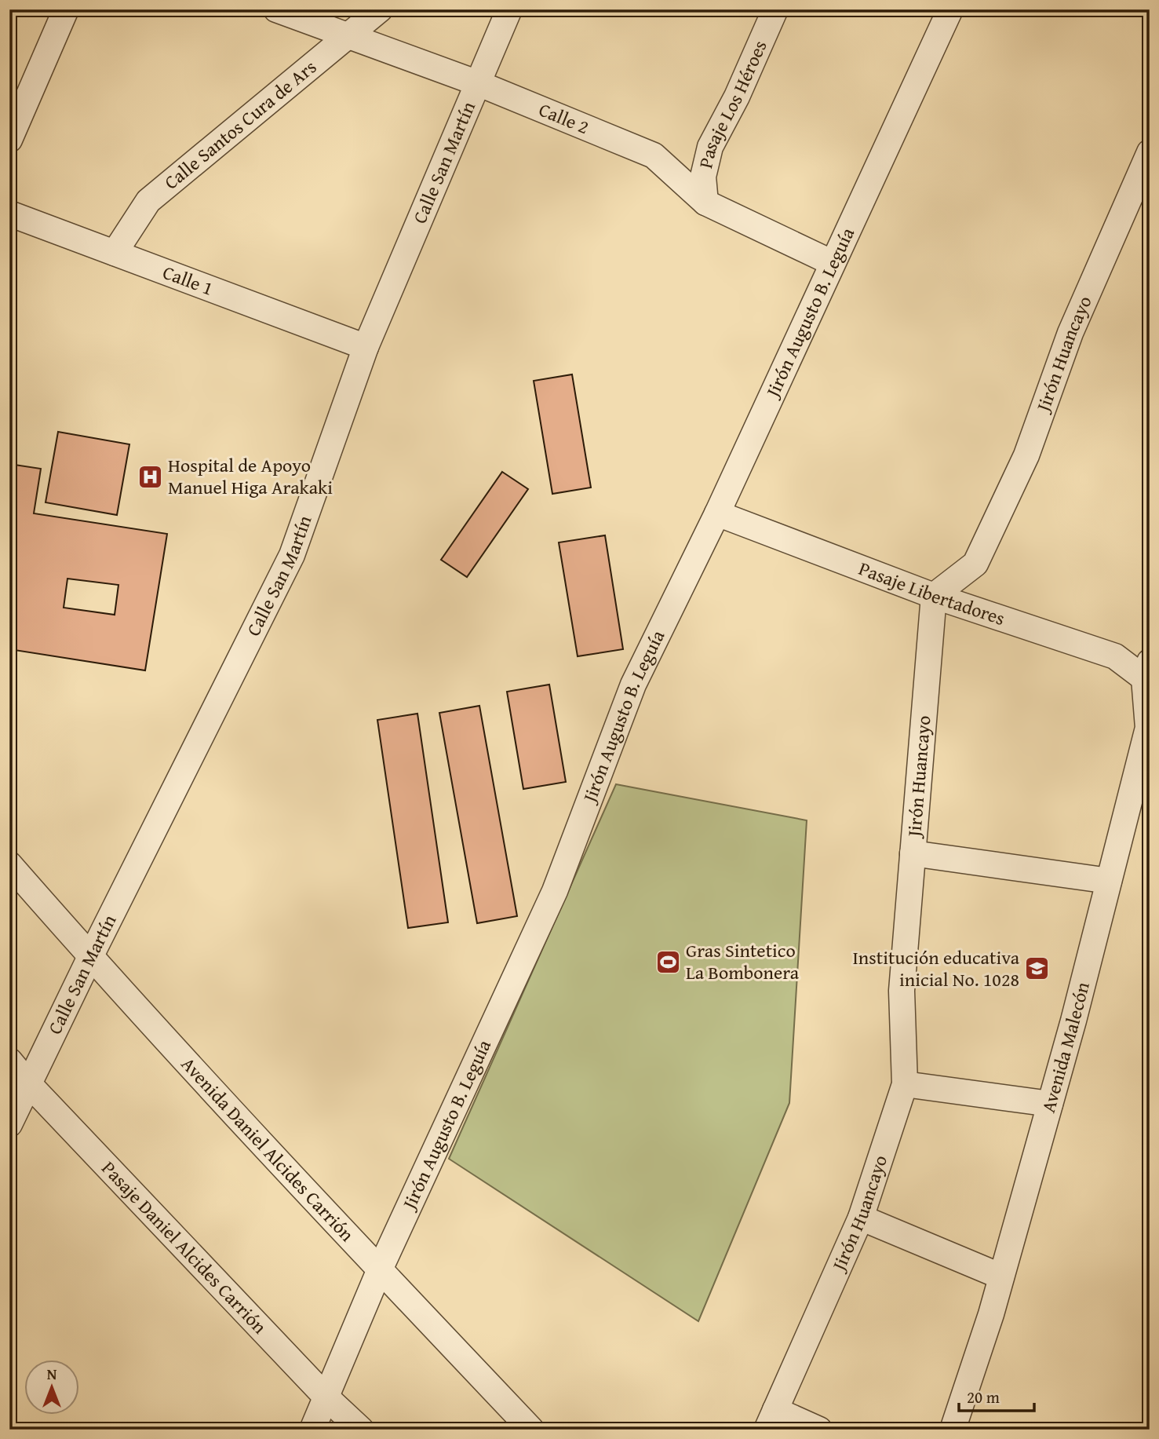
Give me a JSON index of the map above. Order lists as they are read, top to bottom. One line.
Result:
{"streets":{"street":["Pasaje Los Héroes","Calle 2","Calle Santos Cura de Ars","Calle San Martín","Calle 1","Jirón Augusto B. Leguía","Jirón Huancayo","Pasaje Libertadores","Avenida Malecón","Avenida Daniel Alcides Carrión","Pasaje Daniel Alcides Carrión"]},"crossings":[["Pasaje Los Héroes","Calle 2"],["Calle 2","Calle Santos Cura de Ars"],["Calle 2","Calle San Martín"],["Calle 2","Jirón Augusto B. Leguía"],["Calle Santos Cura de Ars","Calle 1"],["Calle San Martín","Calle 1"],["Calle San Martín","Avenida Daniel Alcides Carrión"],["Calle San Martín","Pasaje Daniel Alcides Carrión"],["Jirón Augusto B. Leguía","Pasaje Libertadores"],["Jirón Augusto B. Leguía","Avenida Daniel Alcides Carrión"],["Jirón Augusto B. Leguía","Pasaje Daniel Alcides Carrión"],["Jirón Huancayo","Pasaje Libertadores"],["Pasaje Libertadores","Avenida Malecón"]],"places":{"hospital":["Hospital de Apoyo Manuel Higa Arakaki"],"sports":["Gras Sintetico La Bombonera"],"school or university":["Institución educativa inicial No. 1028"]},"scale_bar":"20 m","north":"top"}
